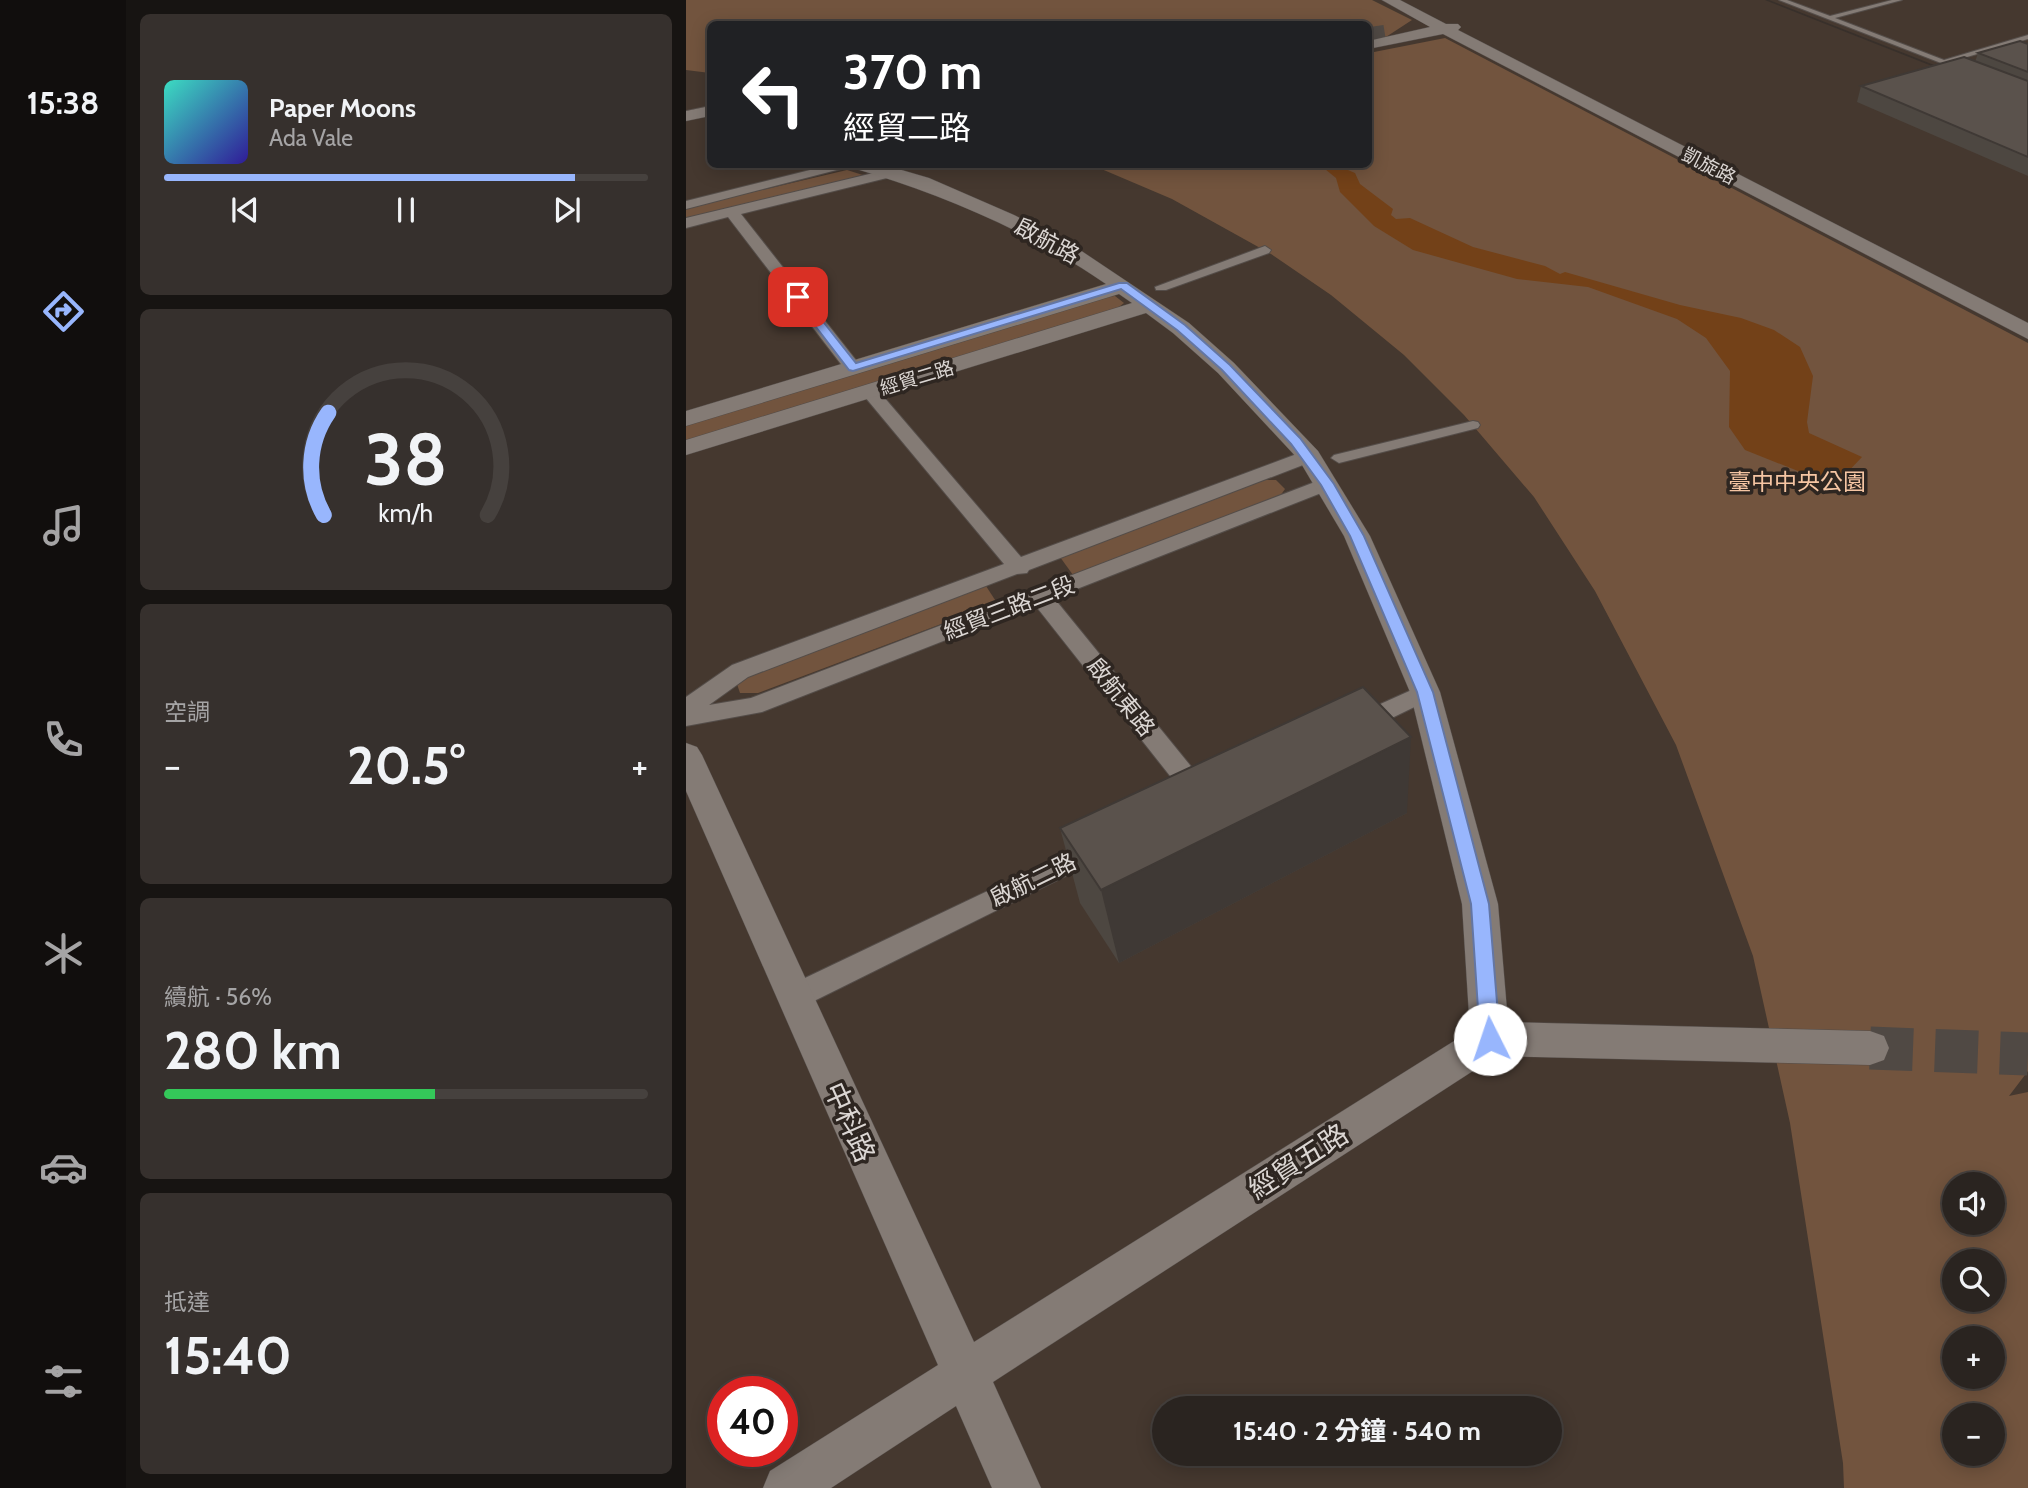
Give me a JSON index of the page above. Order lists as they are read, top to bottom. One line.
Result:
{"streets":{"street":["凱旋路","啟航路","經貿二路","經貿三路二段","啟航東路","啟航二路","中科路","經貿五路"]},"crossings":[["啟航路","經貿二路"],["啟航路","經貿三路二段"],["啟航路","經貿五路"],["經貿三路二段","啟航東路"],["啟航二路","中科路"],["中科路","經貿五路"]],"parks":["臺中中央公園"],"page":{"tabs":"15:38","turn":["370 m","經貿二路"],"song":["Paper Moons","Ada Vale"],"tile":["空調",["續航 · 56%","280 km"],["抵達","15:40"]],"heat":["−","20.5°","+"],"map_buttons":["+","−"],"limit":"40","trip":"15:40 · 2 分鐘 · 540 m","gauge":["38","km/h"]}}
